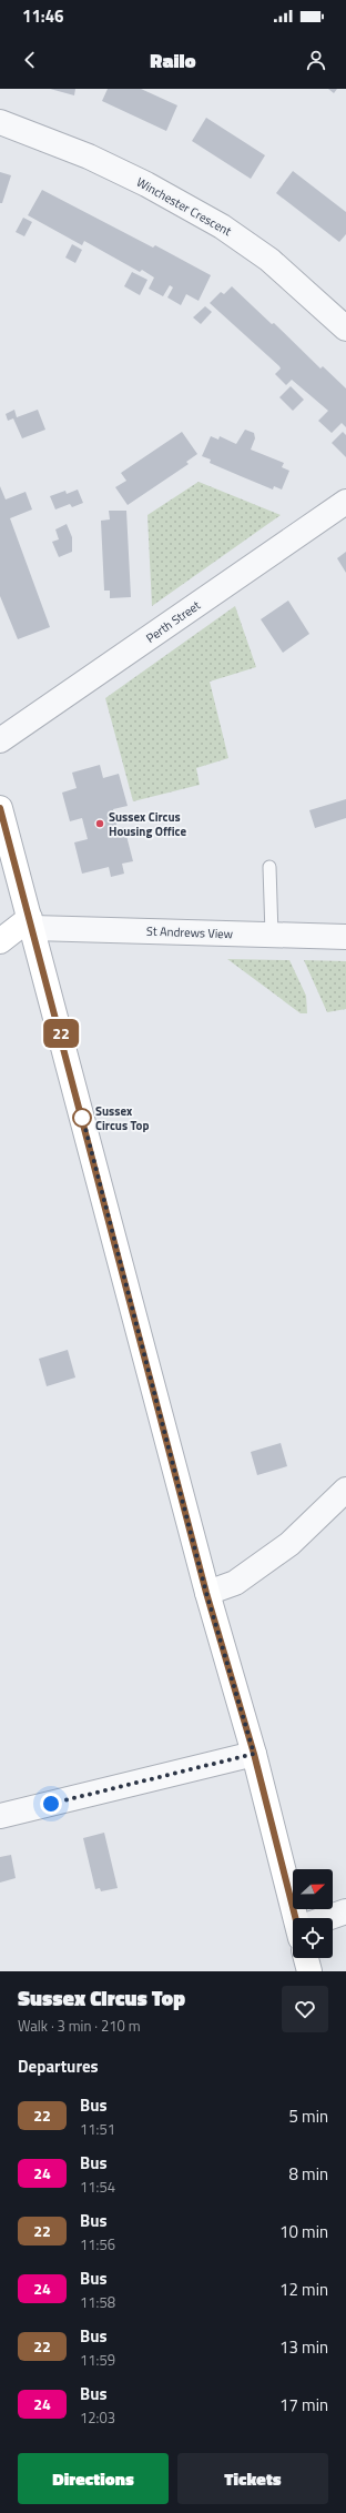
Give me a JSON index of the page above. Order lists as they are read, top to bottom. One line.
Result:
{"streets":{"street":["Winchester Crescent","Perth Street","St Andrews View"]},"places":["Sussex Circus Housing Office","Sussex Circus Top"],"lines":["bus line 22"],"north":"right","page":{"status":"11:46","header":"Railo","on_map":"22","heading":[["Sussex Circus Top","Walk · 3 min · 210 m"],"Departures"],"list":[{"mark":"22","name":"Bus","note":"11:51","value":"5 min"},{"mark":"24","name":"Bus","note":"11:54","value":"8 min"},{"mark":"22","name":"Bus","note":"11:56","value":"10 min"},{"mark":"24","name":"Bus","note":"11:58","value":"12 min"},{"mark":"22","name":"Bus","note":"11:59","value":"13 min"},{"mark":"24","name":"Bus","note":"12:03","value":"17 min"}],"buttons":["Directions","Tickets"]}}
